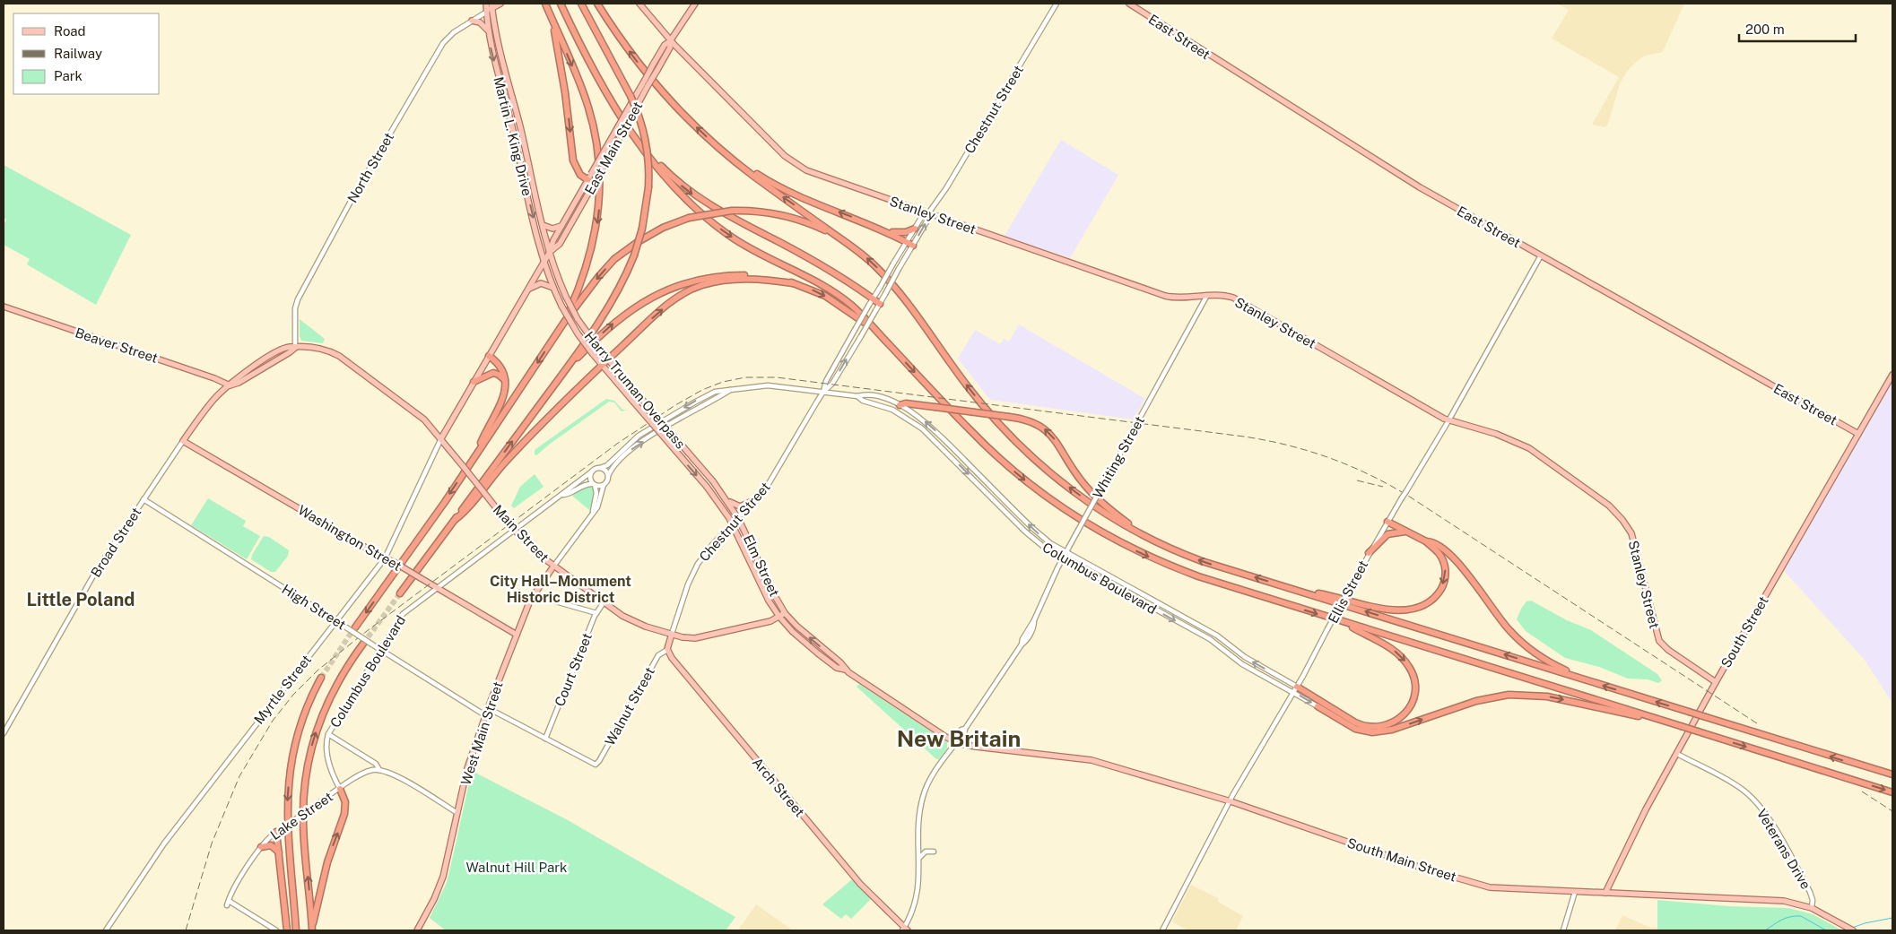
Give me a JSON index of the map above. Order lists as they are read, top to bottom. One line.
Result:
{"streets":{"main road":["East Street","Martin L. King Drive","East Main Street","Stanley Street","Beaver Street","Harry Truman Overpass","Main Street","Washington Street","Broad Street","Elm Street","South Street","West Main Street","Arch Street","South Main Street"],"street":["Chestnut Street","North Street","Whiting Street","Columbus Boulevard","Ellis Street","High Street","Court Street","Myrtle Street","Walnut Street","Lake Street","Veterans Drive"]},"crossings":[["East Street","Ellis Street"],["East Street","South Street"],["Chestnut Street","Stanley Street"],["Chestnut Street","Harry Truman Overpass"],["Chestnut Street","Main Street"],["Chestnut Street","Elm Street"],["Chestnut Street","Columbus Boulevard"],["Martin L. King Drive","East Main Street"],["Martin L. King Drive","North Street"],["Martin L. King Drive","Harry Truman Overpass"],["East Main Street","Stanley Street"],["East Main Street","Harry Truman Overpass"],["East Main Street","Main Street"],["East Main Street","Myrtle Street"],["North Street","Main Street"],["Stanley Street","Whiting Street"],["Stanley Street","Ellis Street"],["Stanley Street","South Street"],["Beaver Street","Main Street"],["Beaver Street","Broad Street"],["Harry Truman Overpass","Elm Street"],["Whiting Street","Columbus Boulevard"],["Whiting Street","Arch Street"],["Whiting Street","South Main Street"],["Main Street","Broad Street"],["Main Street","Elm Street"],["Main Street","Columbus Boulevard"],["Main Street","Court Street"],["Main Street","Myrtle Street"],["Main Street","West Main Street"],["Washington Street","Broad Street"],["Washington Street","Columbus Boulevard"],["Washington Street","Myrtle Street"],["Washington Street","West Main Street"],["Broad Street","High Street"],["Elm Street","South Main Street"],["Columbus Boulevard","Ellis Street"],["Columbus Boulevard","High Street"],["Columbus Boulevard","Lake Street"],["Ellis Street","South Main Street"],["High Street","Myrtle Street"],["High Street","West Main Street"],["South Street","Veterans Drive"],["South Street","South Main Street"],["Court Street","Walnut Street"],["Walnut Street","Arch Street"],["Veterans Drive","South Main Street"]],"districts":["City Hall–Monument Historic District","Little Poland","New Britain"],"parks":["Walnut Hill Park"],"legend":["Road","Railway","Park"],"scale_bar":"200 m"}
